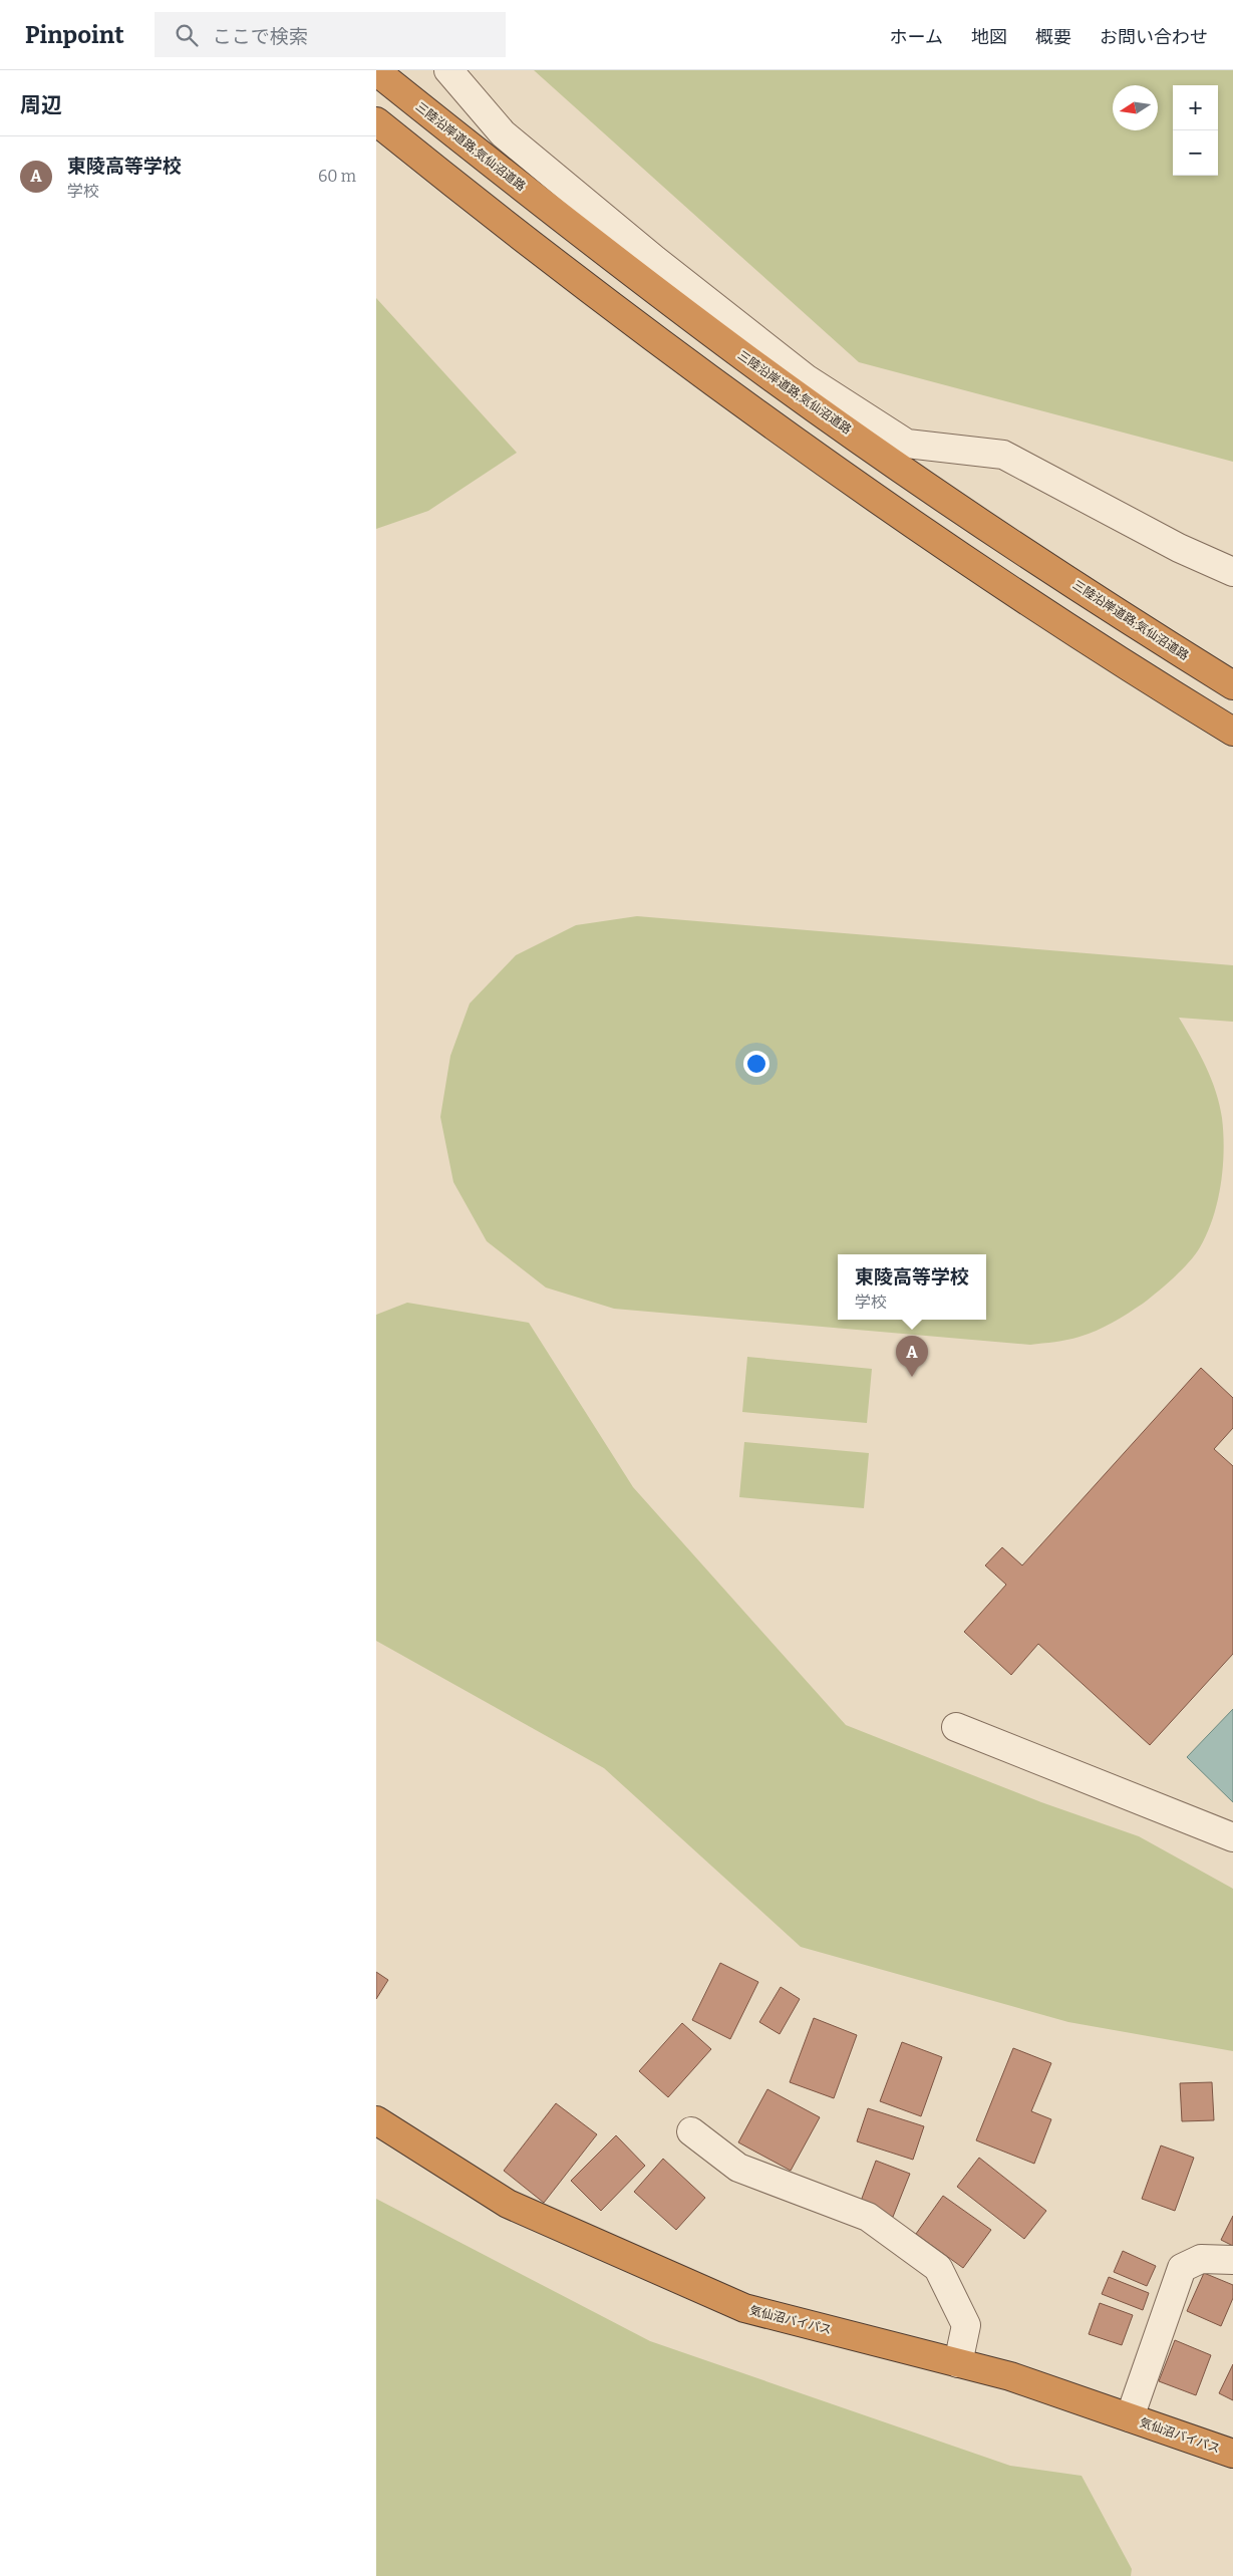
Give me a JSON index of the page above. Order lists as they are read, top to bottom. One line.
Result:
{"streets":{"highway":["三陸沿岸道路;気仙沼道路","気仙沼バイパス"]},"north":"left","page":{"header":"Pinpoint","search":"ここで検索","nav":["ホーム","地図","概要","お問い合わせ"],"heading":"周辺","map_buttons":["+","−"],"list":[{"mark":"A","name":"東陵高等学校","note":"学校","value":"60 m"}],"popup":["東陵高等学校","学校"],"pins":"A"}}
